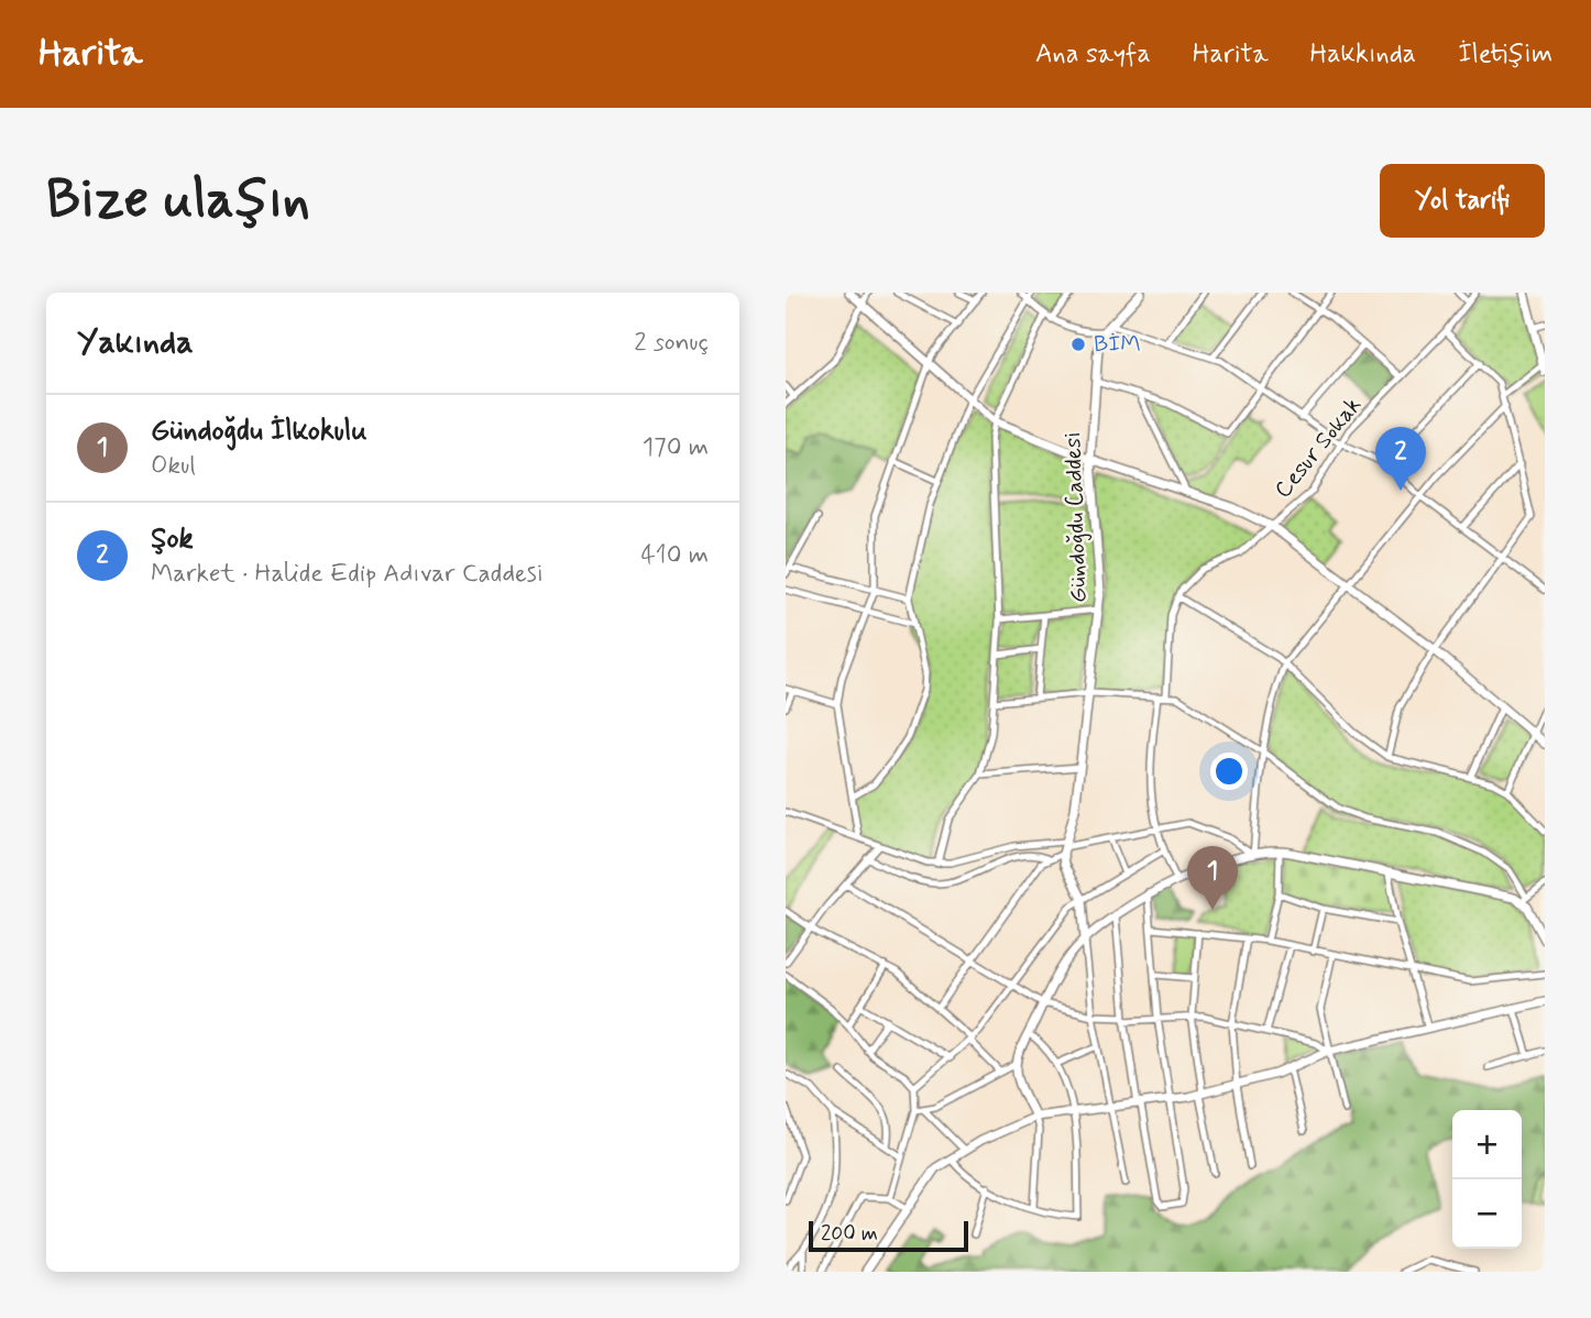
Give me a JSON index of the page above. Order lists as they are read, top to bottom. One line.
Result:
{"streets":{"street":["Cesur Sokak","Gündoğdu Caddesi"]},"places":["BİM"],"scale_bar":"200 m","page":{"header":"Harita","nav":["Ana sayfa","Harita","Hakkında","İletişim"],"buttons":"Yol tarifi","title":"Bize ulaşın","heading":["Yakında","2 sonuç"],"list":[{"mark":"1","name":"Gündoğdu İlkokulu","note":"Okul","value":"170 m"},{"mark":"2","name":"Şok","note":"Market · Halide Edip Adıvar Caddesi","value":"410 m"}],"pins":["2","1"],"map_buttons":["+","−"],"scale":"200 m"}}
